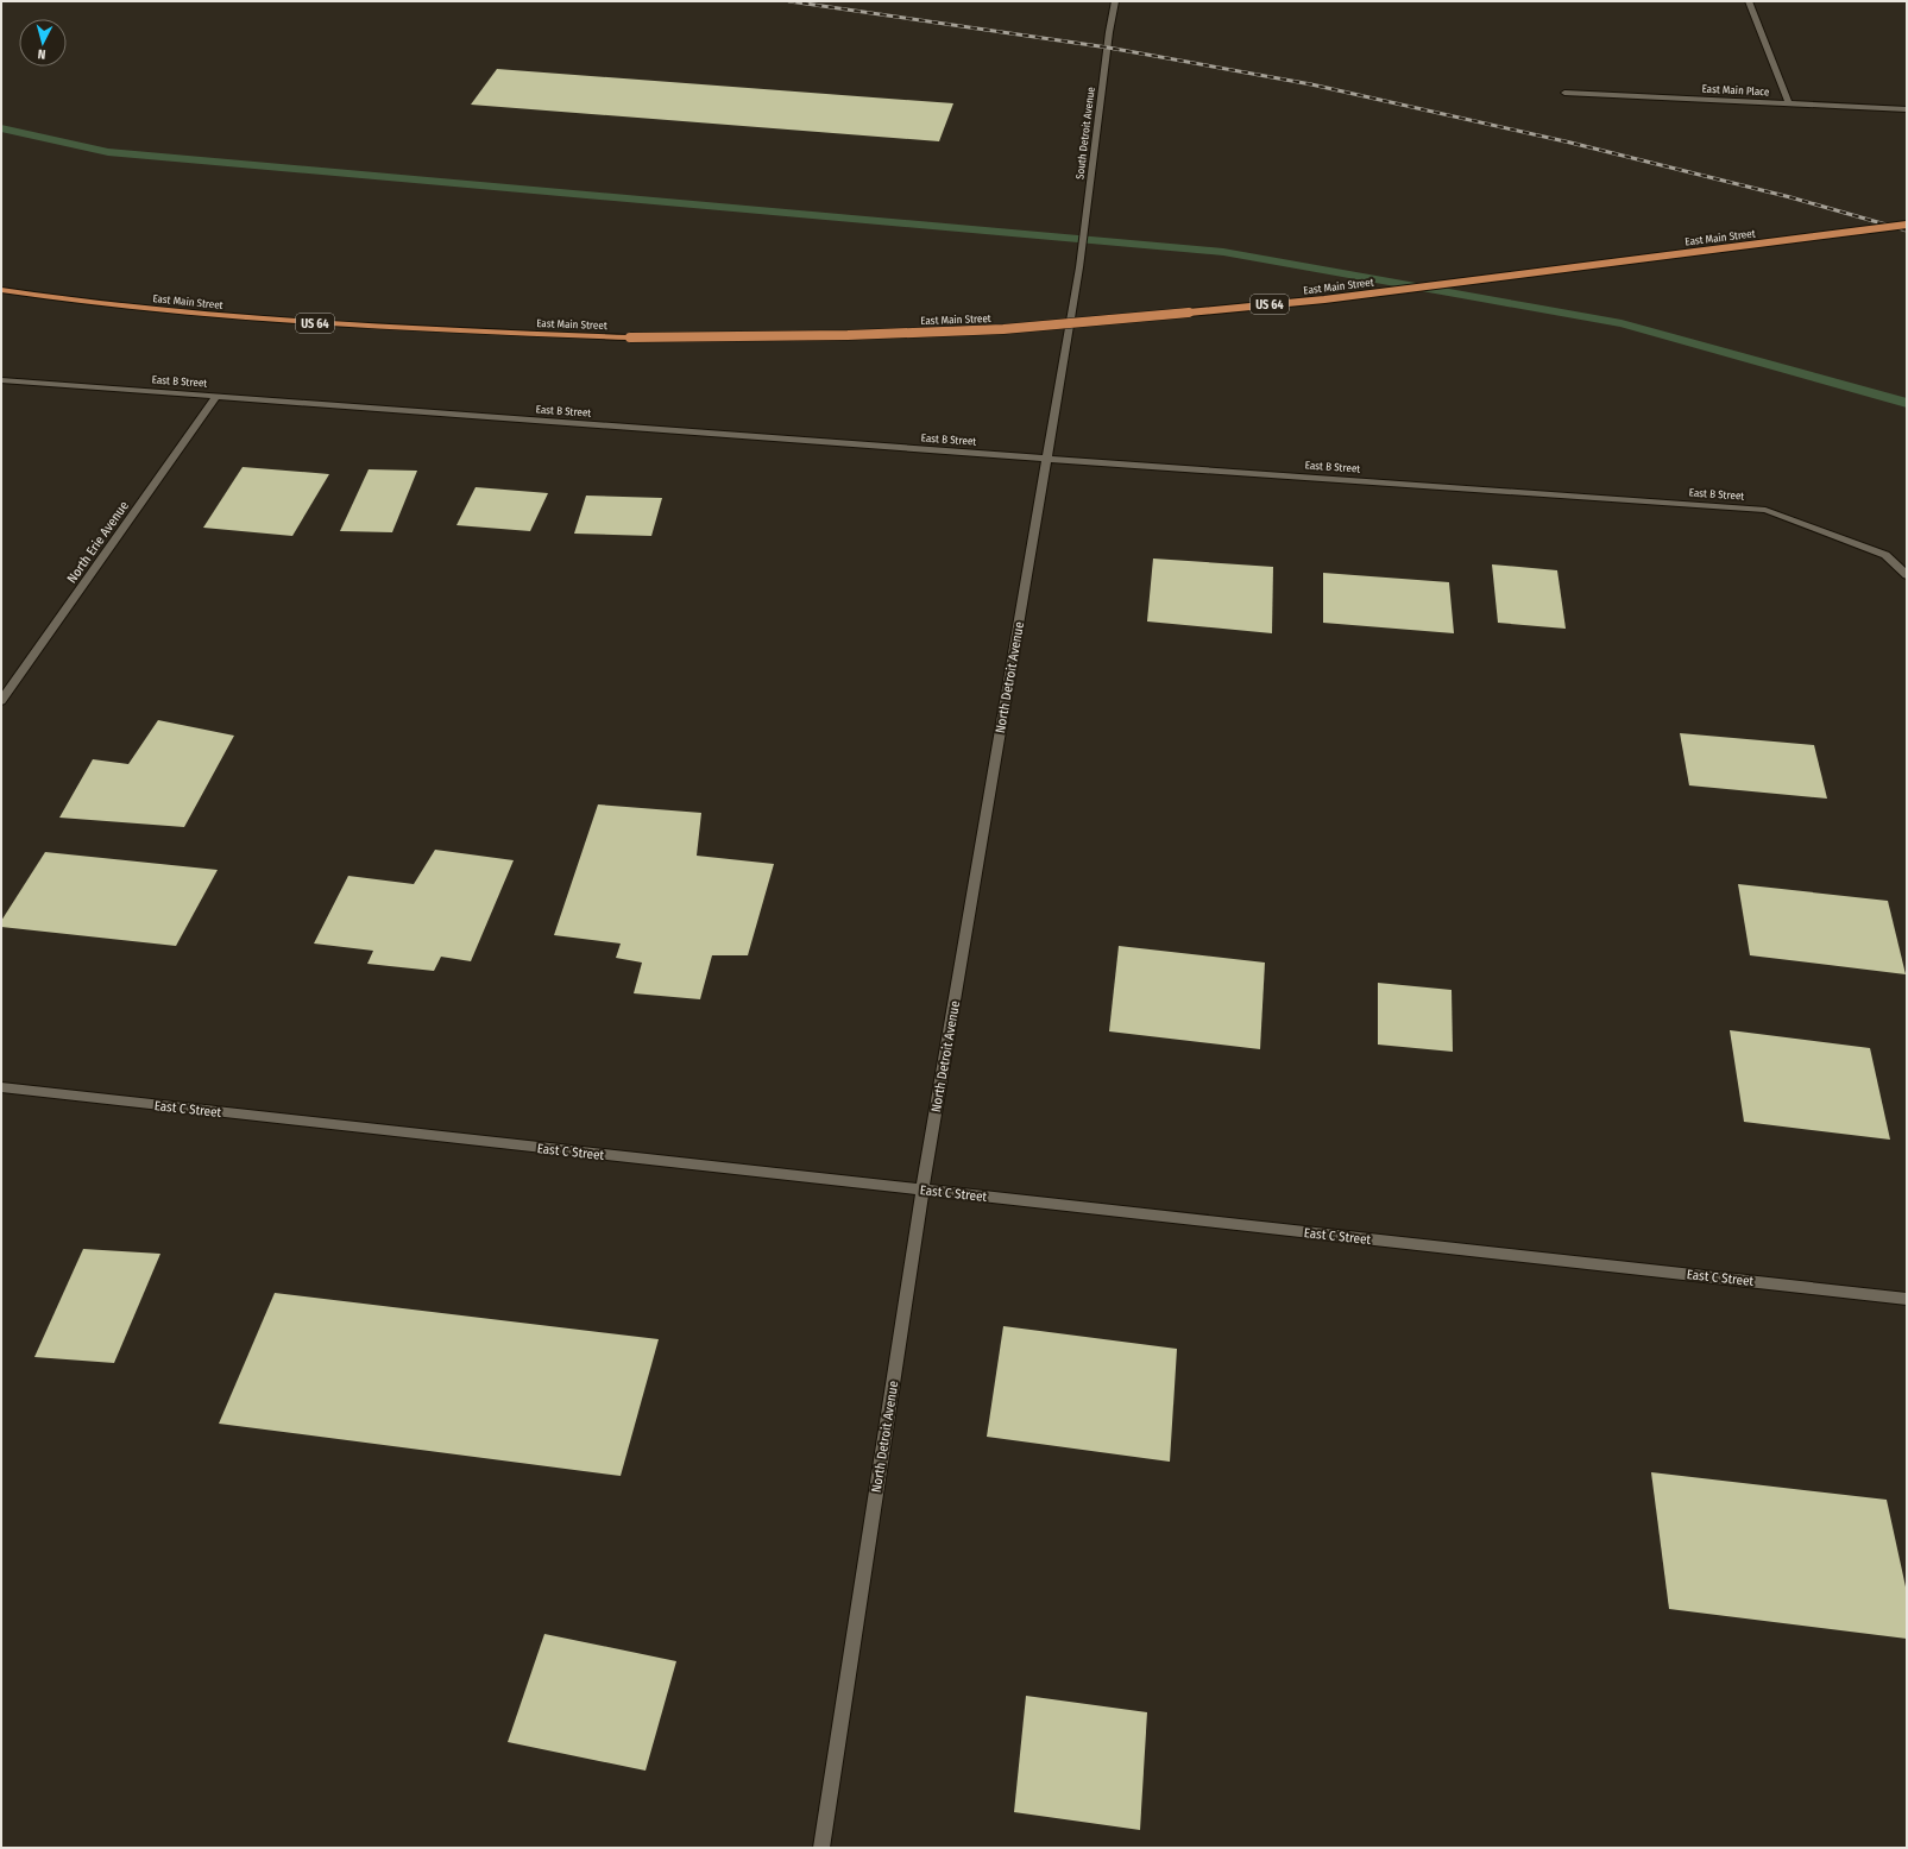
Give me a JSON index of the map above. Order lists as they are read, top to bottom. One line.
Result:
{"streets":{"main road":["East Main Street","US 64"],"street":["East Main Place","South Detroit Avenue","East B Street","North Erie Avenue","North Detroit Avenue","East C Street"]},"crossings":[["South Detroit Avenue","North Detroit Avenue"],["East B Street","North Erie Avenue"],["East B Street","North Detroit Avenue"],["North Detroit Avenue","East C Street"]],"north":"bottom"}
